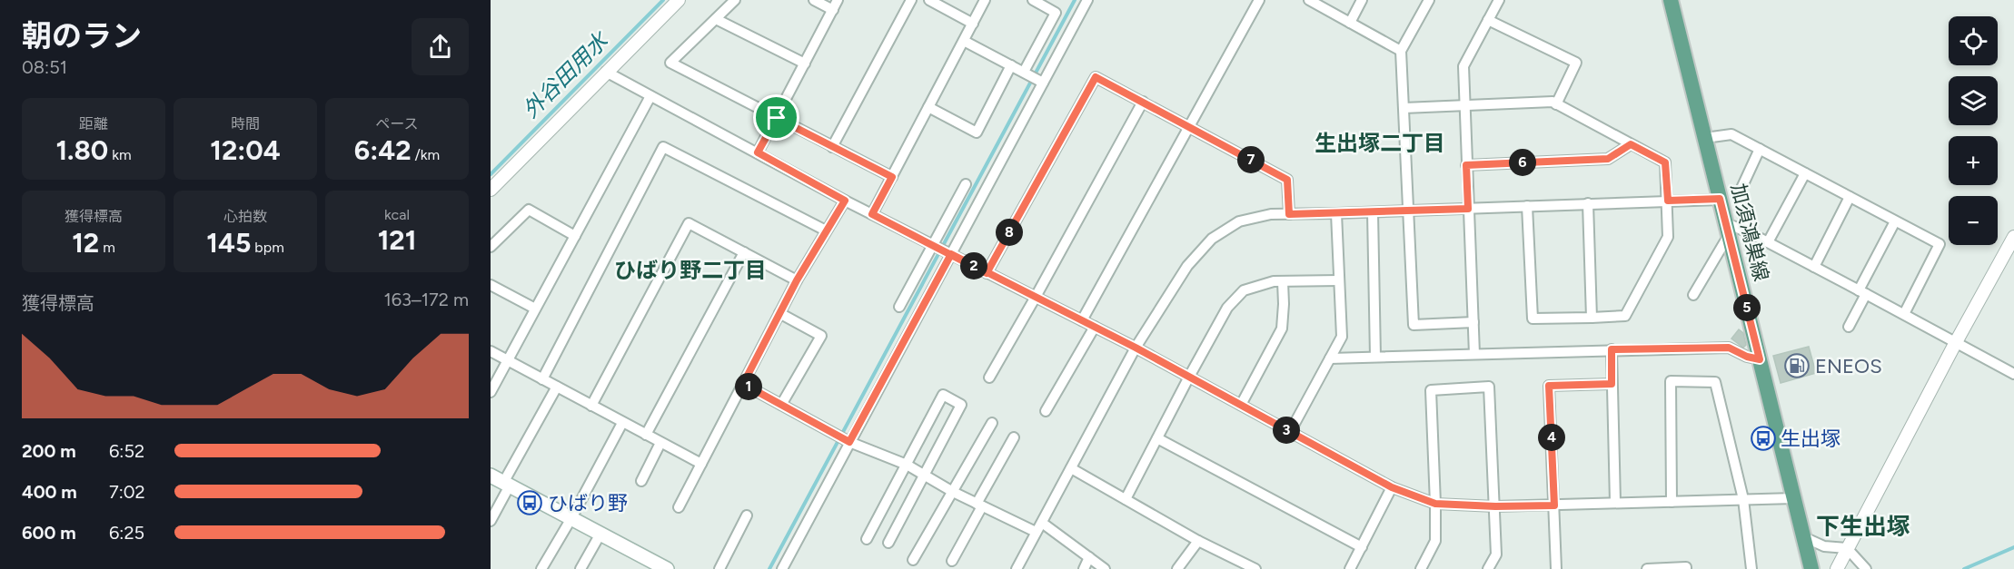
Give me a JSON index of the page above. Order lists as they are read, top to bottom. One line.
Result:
{"streets":{"main road":["加須鴻巣線"]},"districts":["生出塚二丁目","ひばり野二丁目","下生出塚"],"water":["外谷田用水"],"places":{"fuel station":["ENEOS"],"bus stop":["生出塚","ひばり野"]},"page":{"heading":["朝のラン","08:51"],"map_buttons":["+","−"],"stats":[["距離","1.80 km"],["時間","12:04"],["ペース","6:42 /km"],["獲得標高","12 m"],["心拍数","145 bpm"],["kcal","121"]],"pins":["7","6","8","2","5","1","3","4"],"chart":["獲得標高","163–172 m"],"list":[{"name":"200 m","note":"6:52"},{"name":"400 m","note":"7:02"},{"name":"600 m","note":"6:25"}]}}
